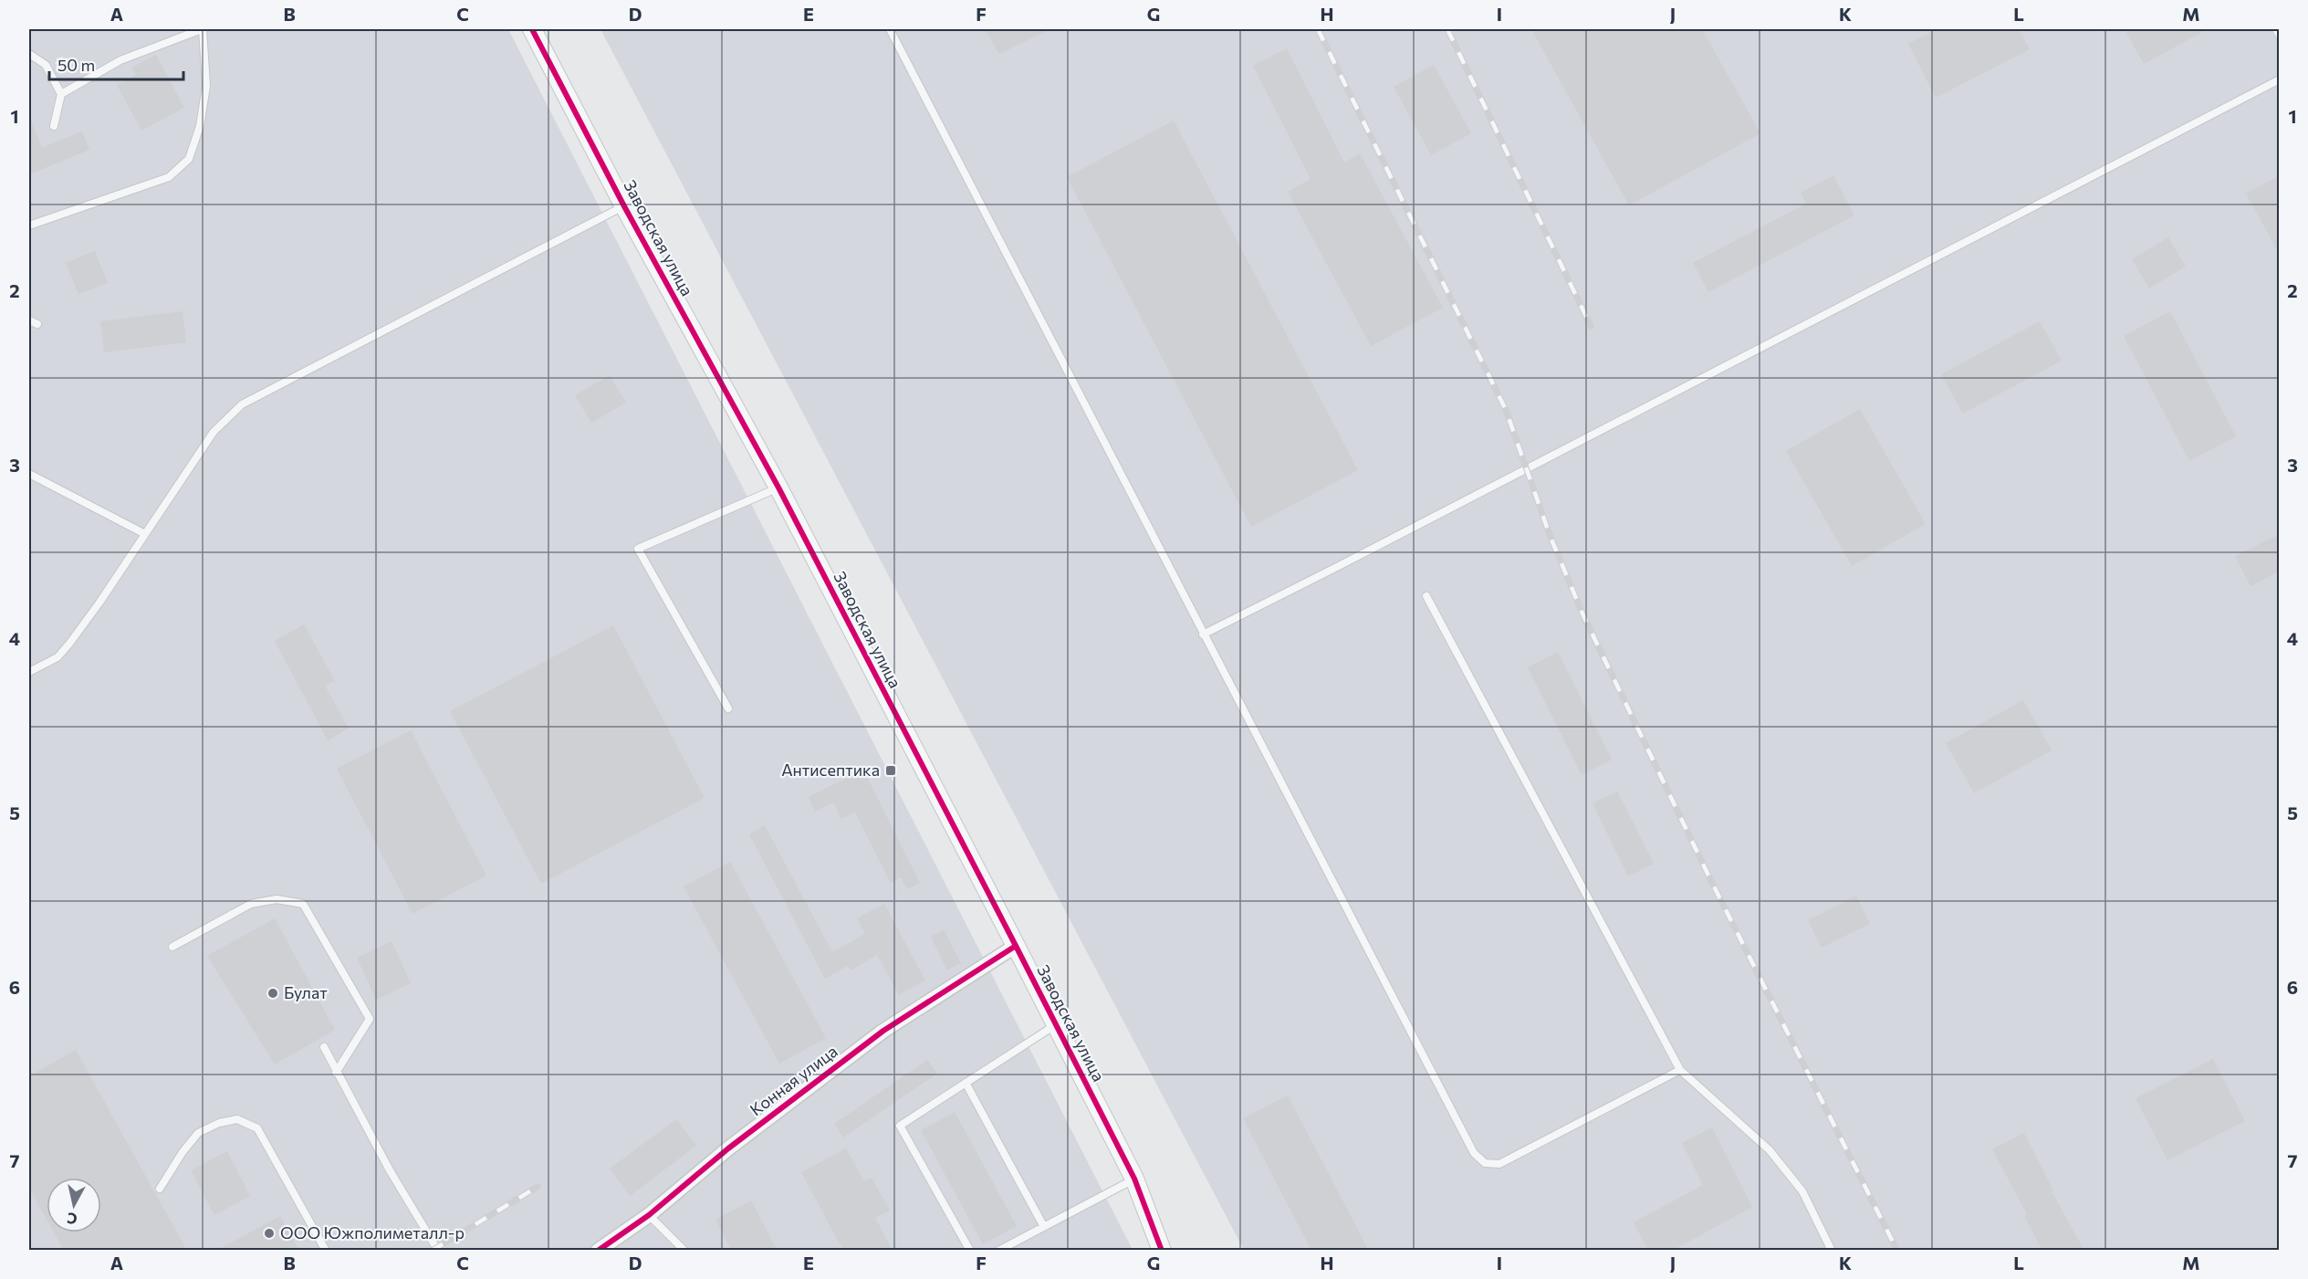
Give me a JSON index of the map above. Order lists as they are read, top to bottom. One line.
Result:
{"streets":{"street":["Заводская улица","Конная улица"]},"crossings":[["Заводская улица","Конная улица"]],"places":{"transit":["Антисептика"],"other":["Булат","ООО Южполиметалл-р"]},"scale_bar":"50 m","north":"bottom","grid":{"columns":["A","B","C","D","E","F","G","H","I","J","K","L","M"],"rows":["1","2","3","4","5","6","7"]}}
